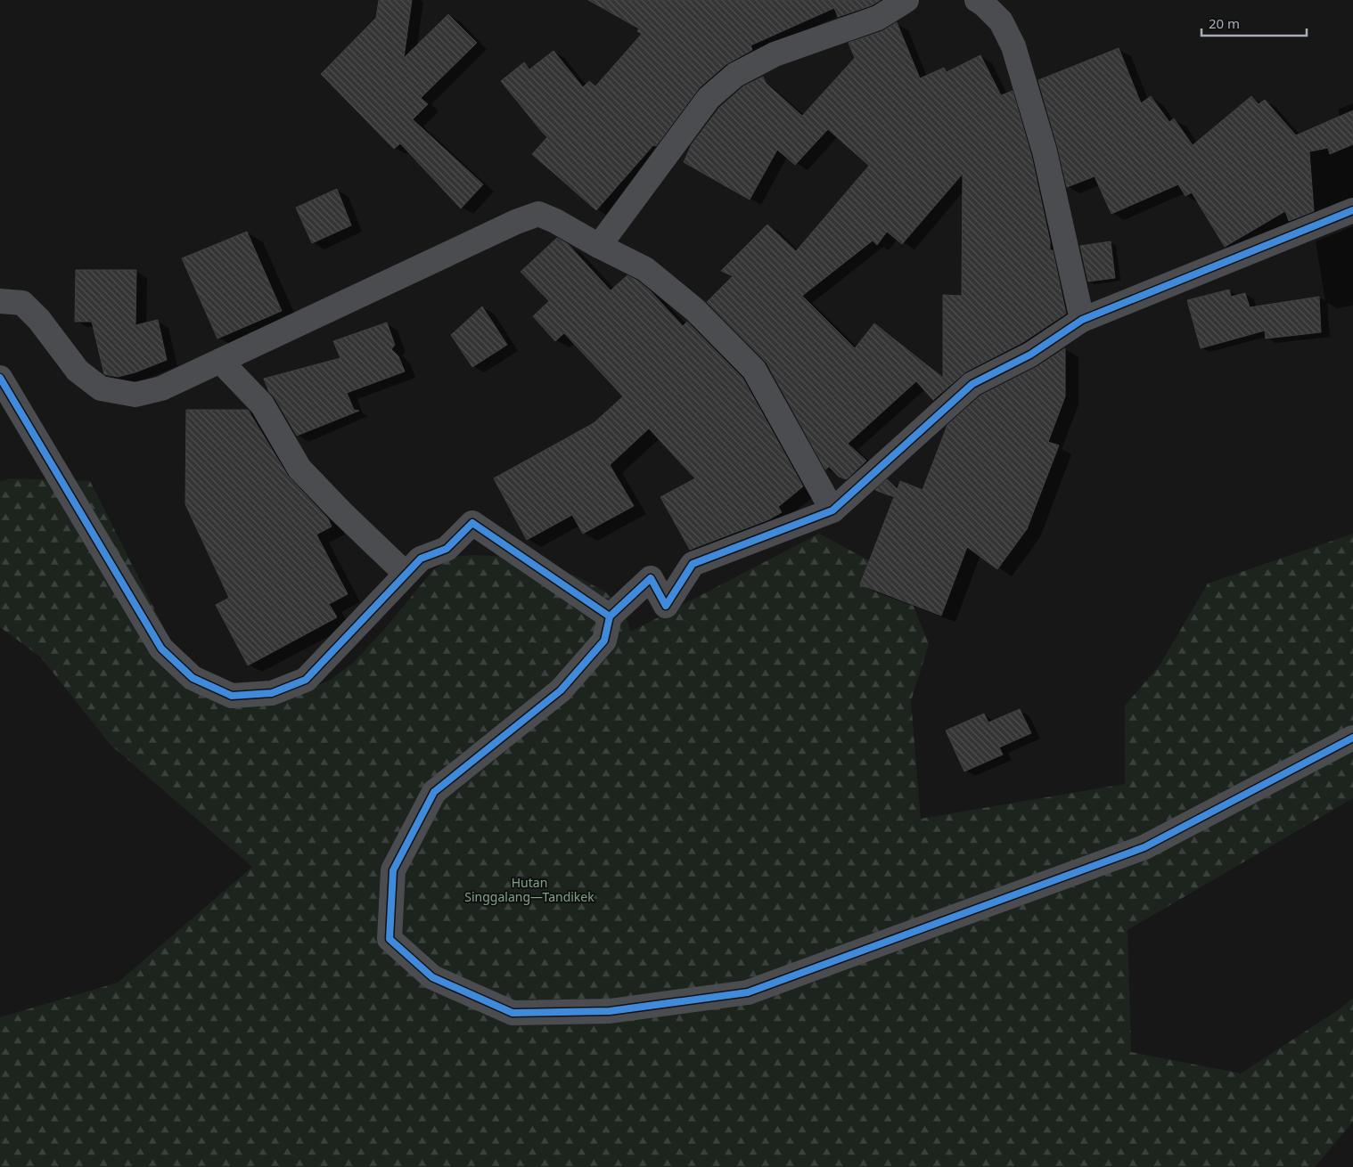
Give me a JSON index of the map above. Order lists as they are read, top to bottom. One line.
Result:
{"parks":["Hutan Singgalang—Tandikek"],"scale_bar":"20 m"}
